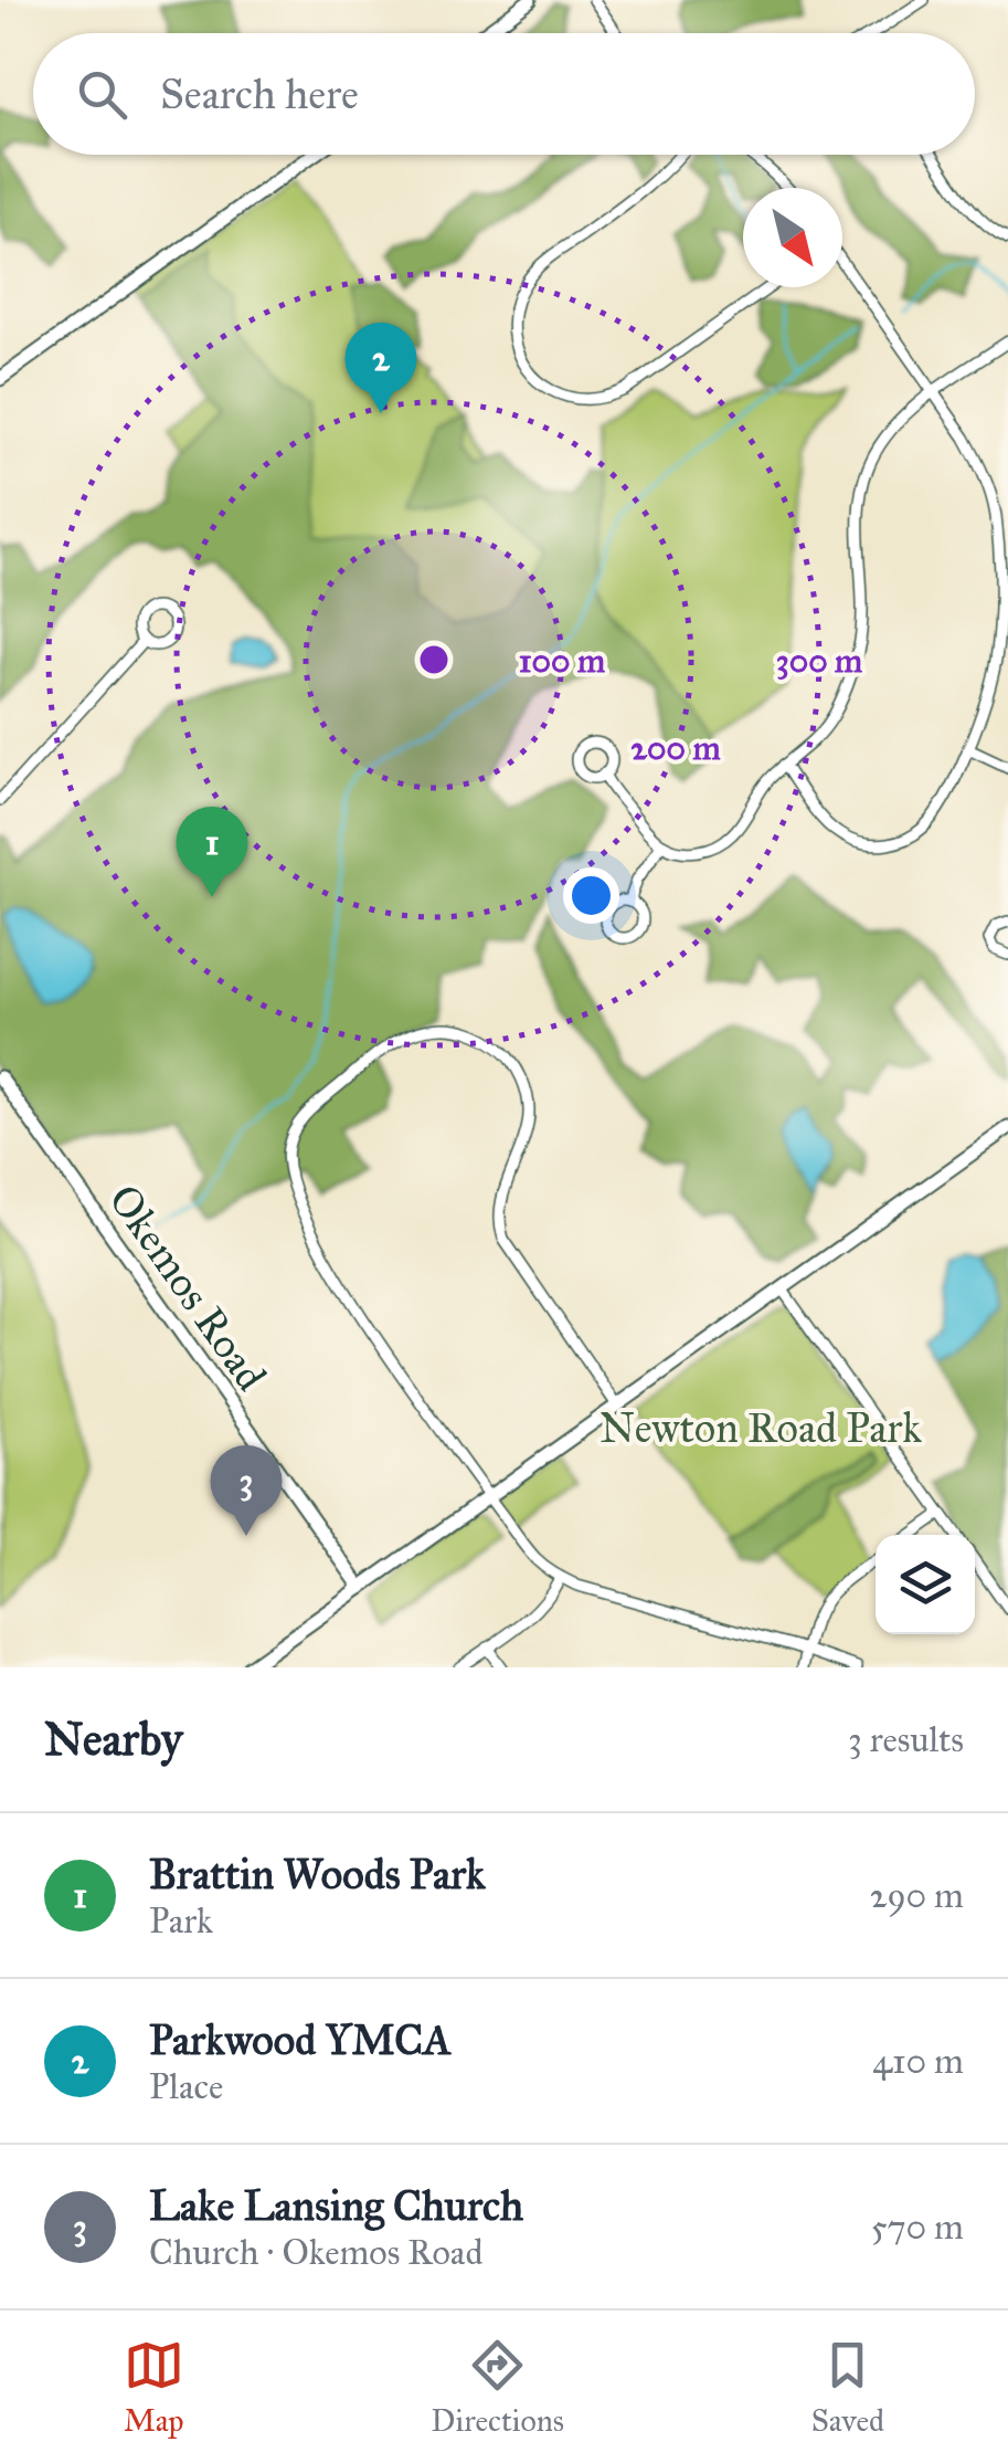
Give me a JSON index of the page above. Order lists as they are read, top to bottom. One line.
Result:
{"streets":{"street":["Okemos Road"]},"parks":["Newton Road Park"],"north":"bottom right","page":{"search":"Search here","pins":["2","1","3"],"heading":["Nearby","3 results"],"list":[{"mark":"1","name":"Brattin Woods Park","note":"Park","value":"290 m"},{"mark":"2","name":"Parkwood YMCA","note":"Place","value":"410 m"},{"mark":"3","name":"Lake Lansing Church","note":"Church · Okemos Road","value":"570 m"}],"nav":["Map","Directions","Saved"]},"rings":["100 m","300 m","200 m"]}
